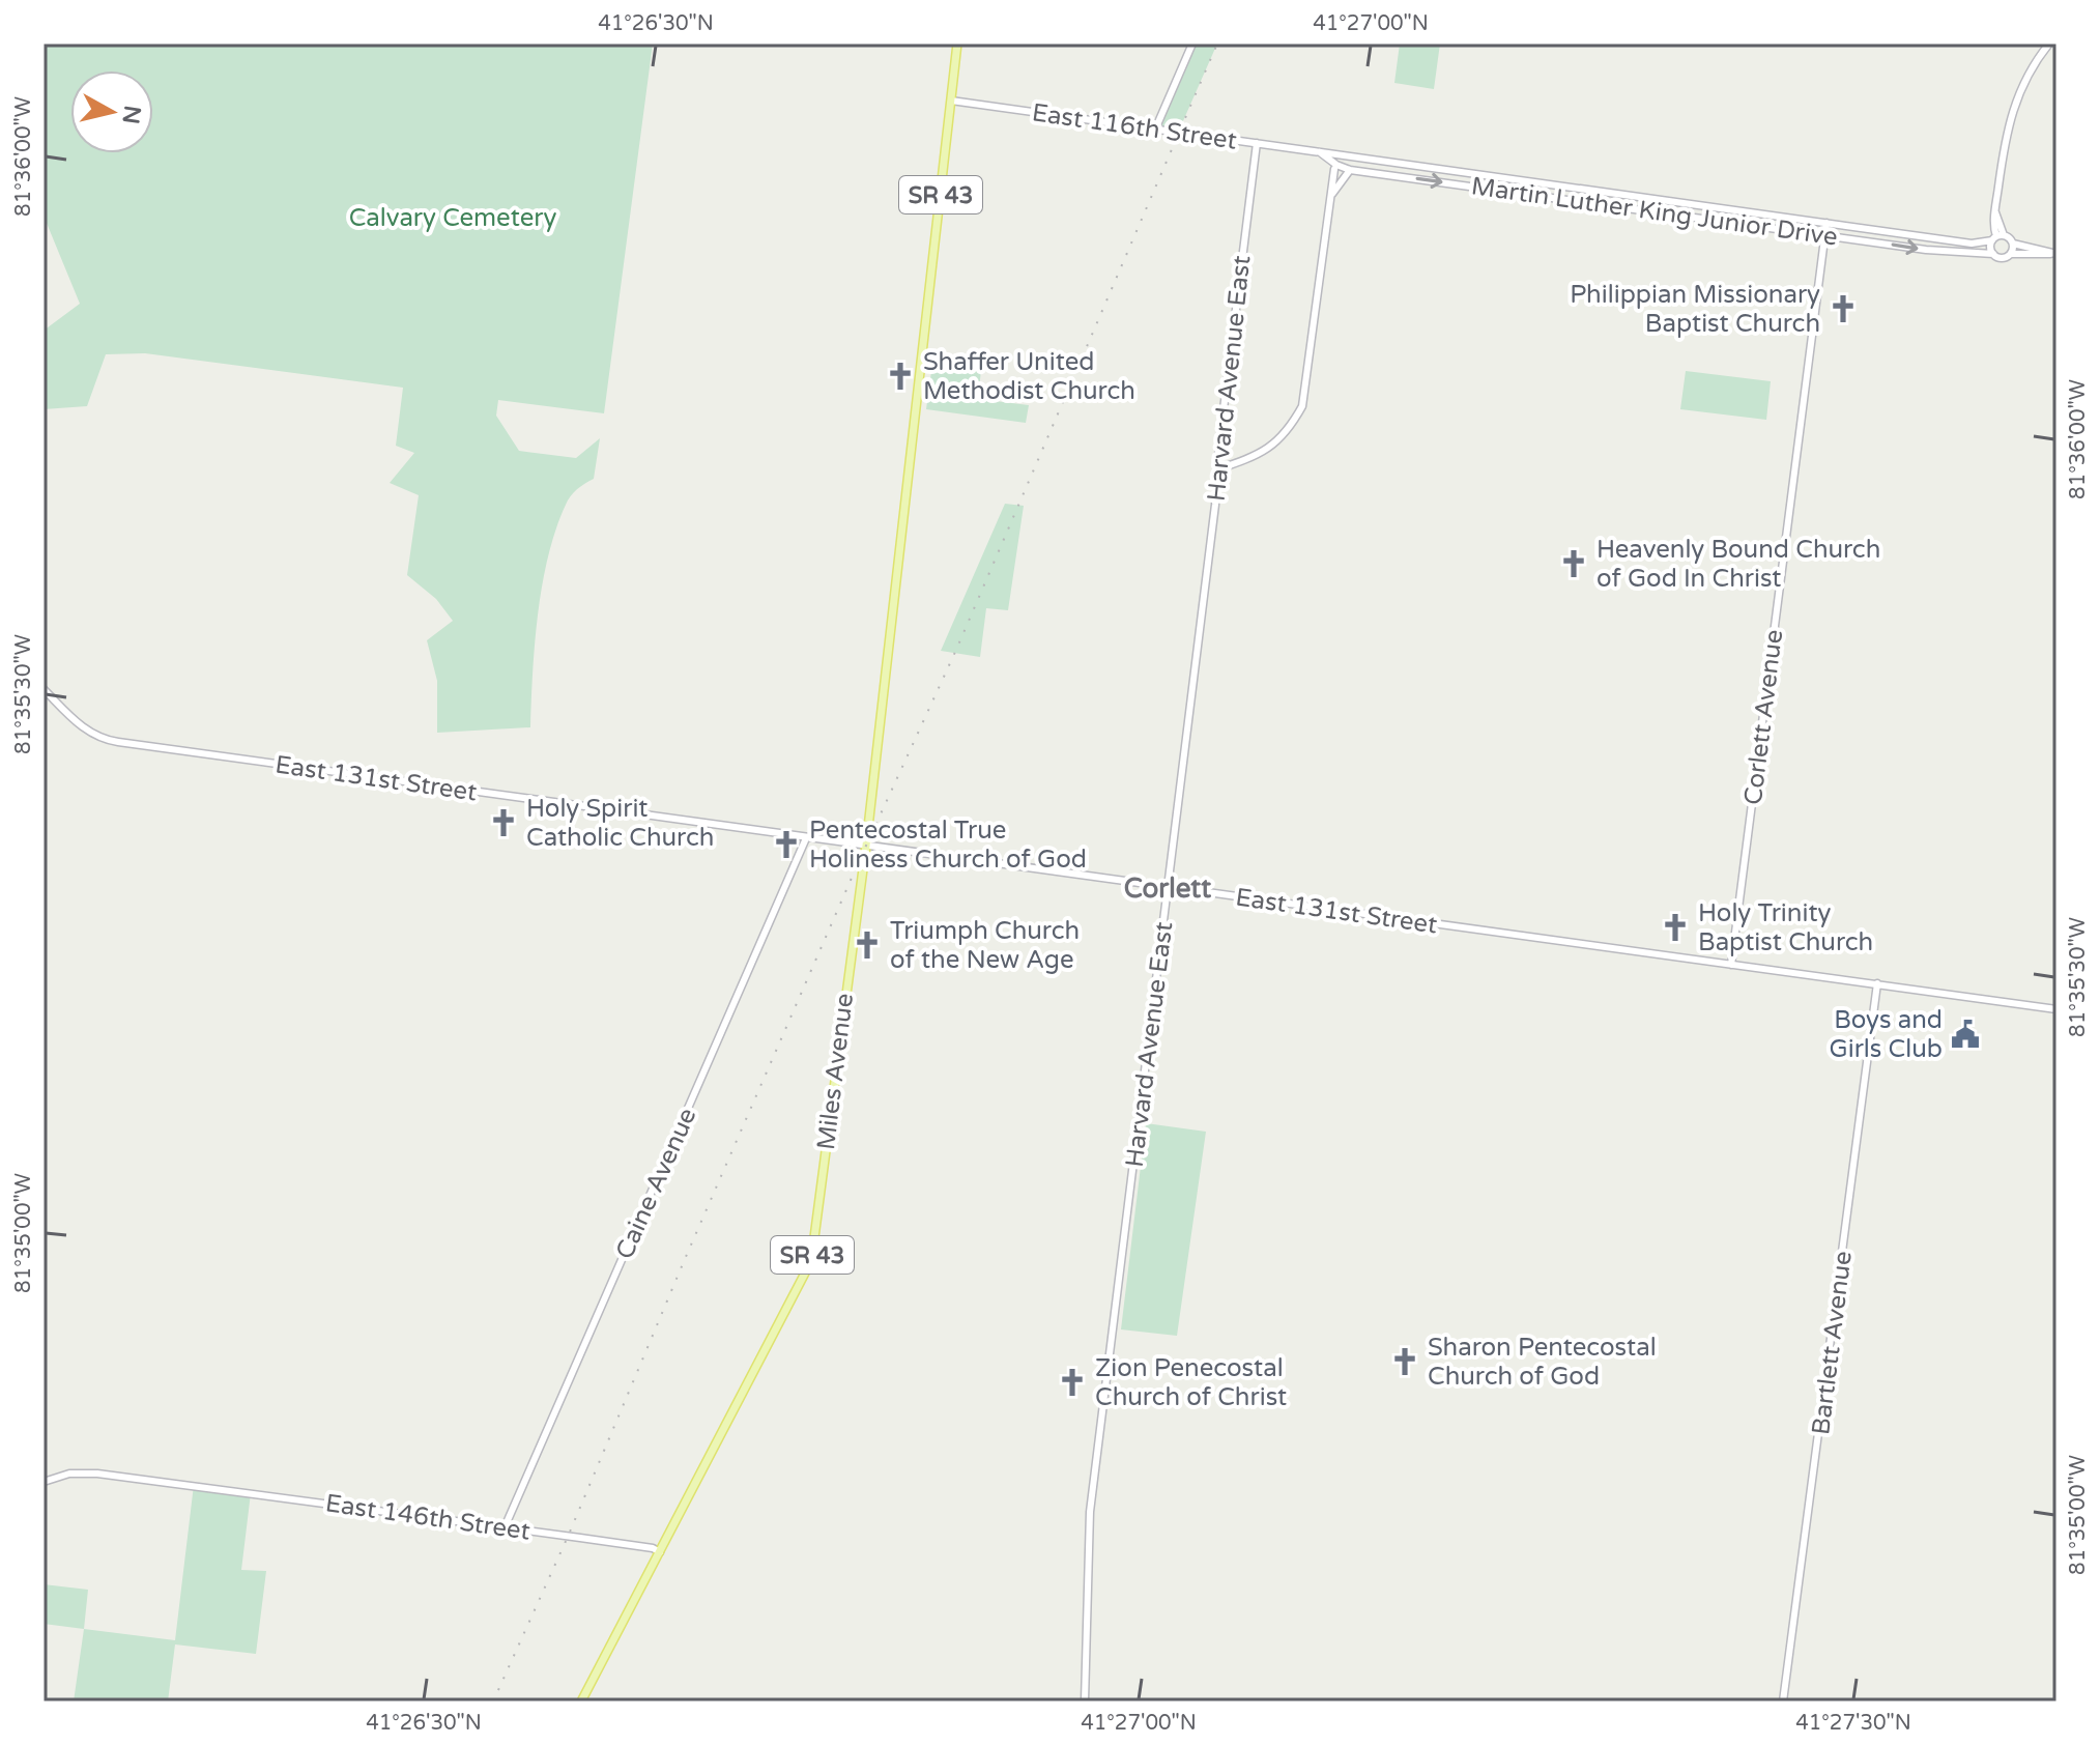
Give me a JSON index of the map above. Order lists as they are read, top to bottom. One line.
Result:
{"streets":{"main road":["SR 43","Miles Avenue"],"street":["East 116th Street","Martin Luther King Junior Drive","Harvard Avenue East","Corlett Avenue","East 131st Street","Caine Avenue","Bartlett Avenue","East 146th Street"]},"crossings":[["East 116th Street","Martin Luther King Junior Drive"],["East 116th Street","Harvard Avenue East"],["East 116th Street","Miles Avenue"],["Martin Luther King Junior Drive","Corlett Avenue"],["Harvard Avenue East","East 131st Street"],["Corlett Avenue","East 131st Street"],["East 131st Street","Miles Avenue"],["East 131st Street","Caine Avenue"],["East 131st Street","Bartlett Avenue"],["Miles Avenue","East 146th Street"],["Caine Avenue","East 146th Street"]],"districts":["Corlett"],"parks":["Calvary Cemetery"],"places":{"church":["Philippian Missionary Baptist Church","Shaffer United Methodist Church","Heavenly Bound Church of God In Christ","Holy Spirit Catholic Church","Pentecostal True Holiness Church of God","Holy Trinity Baptist Church","Triumph Church of the New Age","Sharon Pentecostal Church of God","Zion Penecostal Church of Christ"],"public building":["Boys and Girls Club"]},"north":"right","coordinates":["41°26'30\"N","41°27'00\"N","81°36'00\"W","81°35'30\"W","81°35'00\"W","41°27'30\"N"]}
